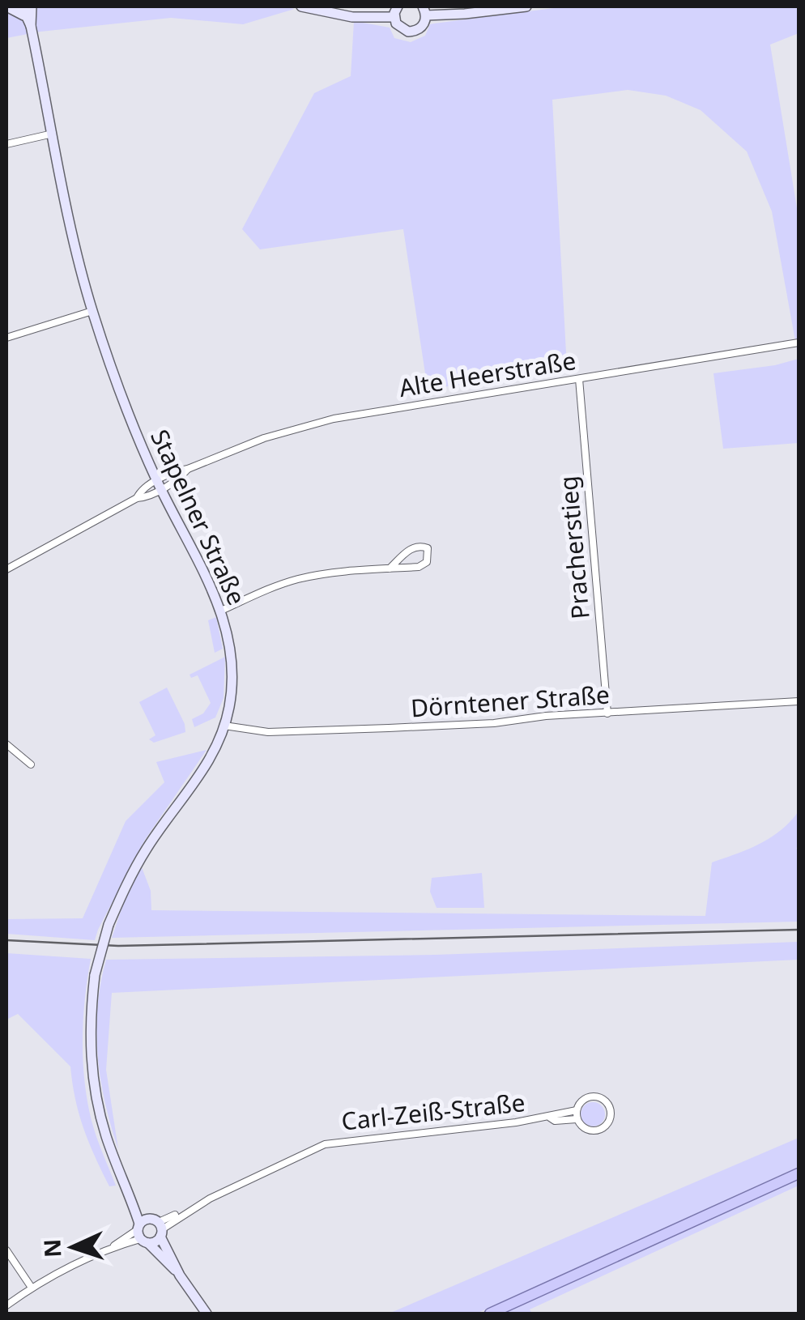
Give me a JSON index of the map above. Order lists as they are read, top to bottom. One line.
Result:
{"streets":{"street":["Alte Heerstraße","Stapelner Straße","Pracherstieg","Dörntener Straße","Carl-Zeiß-Straße"]},"crossings":[["Alte Heerstraße","Stapelner Straße"],["Alte Heerstraße","Pracherstieg"],["Stapelner Straße","Dörntener Straße"],["Stapelner Straße","Carl-Zeiß-Straße"],["Pracherstieg","Dörntener Straße"]],"north":"left"}
